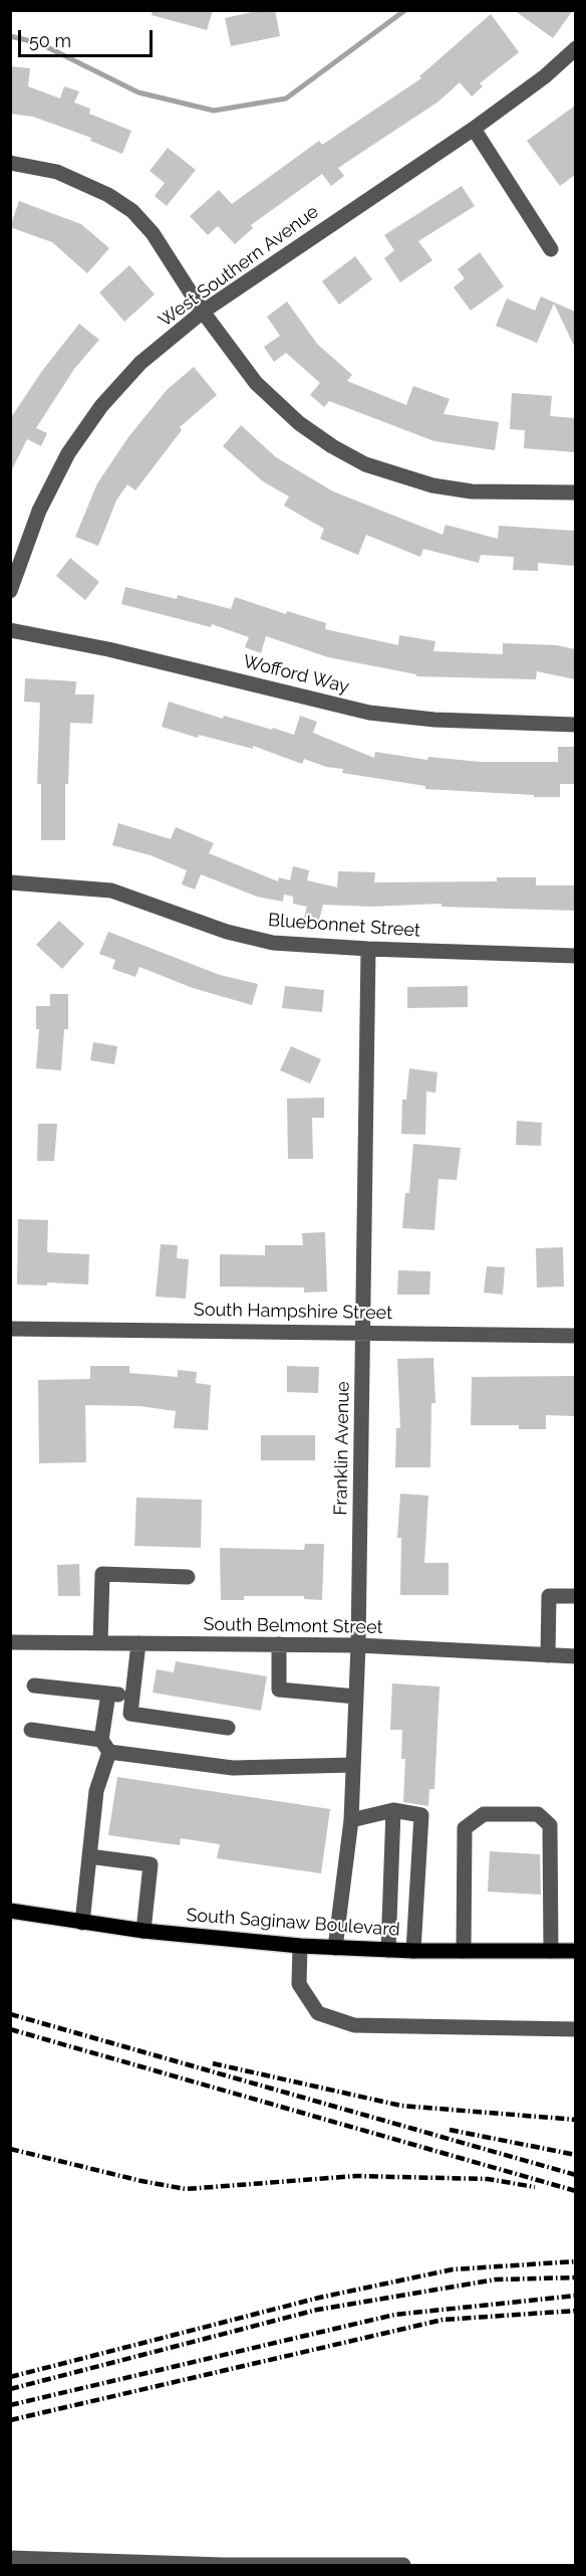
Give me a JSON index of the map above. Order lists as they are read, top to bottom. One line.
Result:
{"streets":{"main road":["South Saginaw Boulevard"],"street":["West Southern Avenue","Wofford Way","Bluebonnet Street","South Hampshire Street","Franklin Avenue","South Belmont Street"]},"crossings":[["Bluebonnet Street","Franklin Avenue"],["South Hampshire Street","Franklin Avenue"],["Franklin Avenue","South Belmont Street"],["Franklin Avenue","South Saginaw Boulevard"]],"scale_bar":"50 m"}
